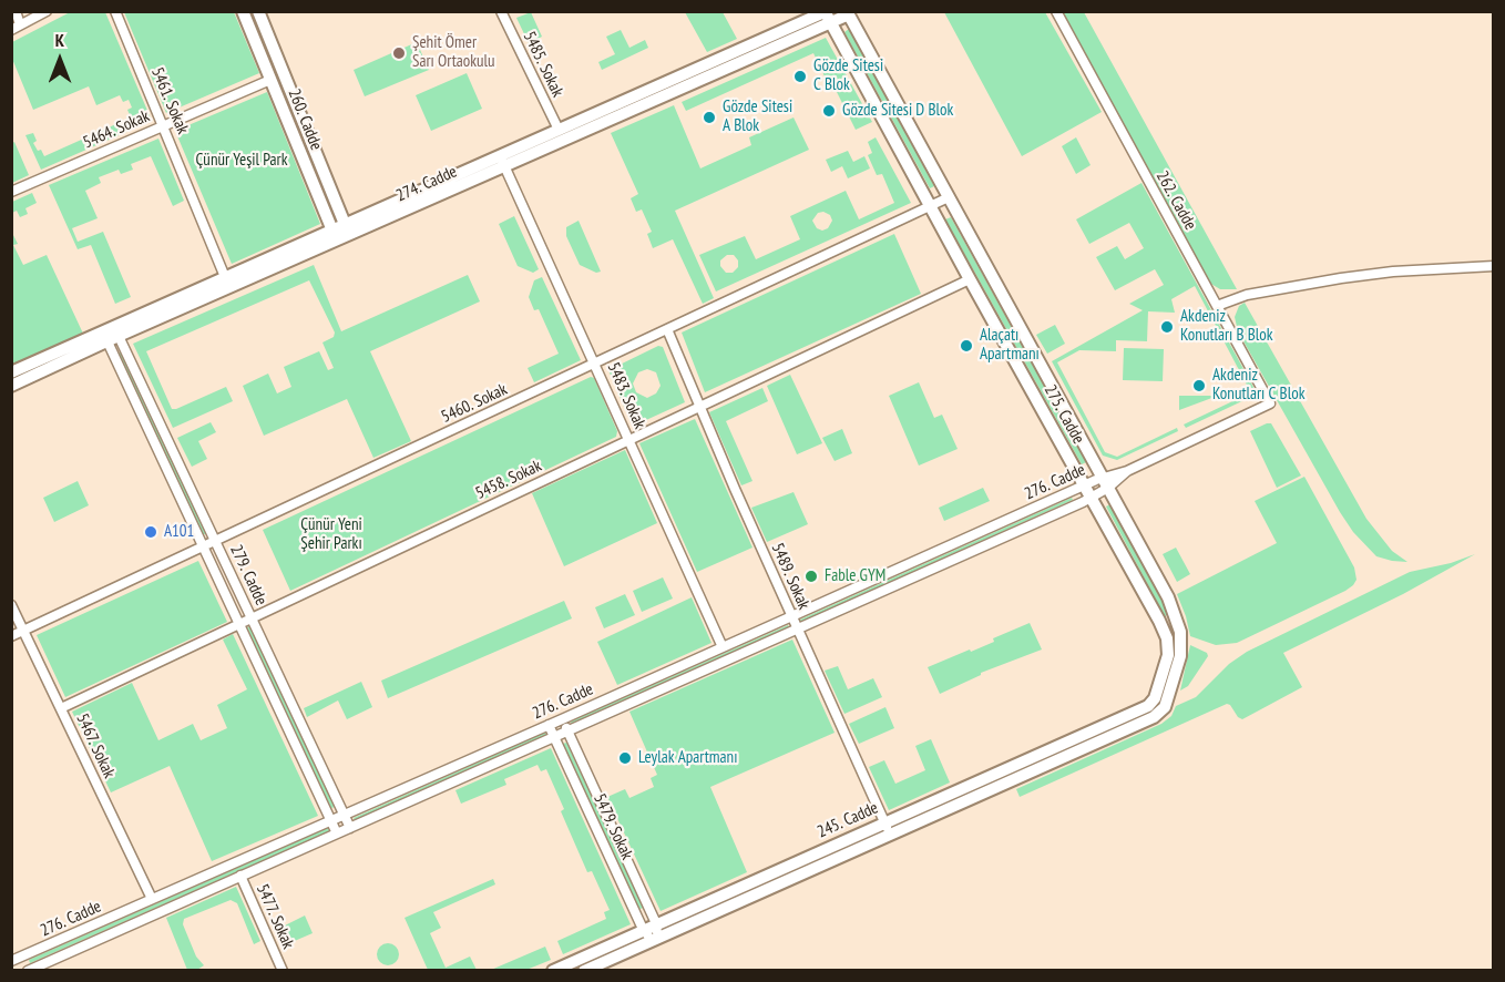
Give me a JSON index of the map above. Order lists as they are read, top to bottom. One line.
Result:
{"streets":{"street":["5485. Sokak","5461. Sokak","260. Cadde","5464. Sokak","274. Cadde","262. Cadde","5483. Sokak","5460. Sokak","275. Cadde","5458. Sokak","276. Cadde","279. Cadde","5489. Sokak","5467. Sokak","245. Cadde","5479. Sokak","5477. Sokak"]},"crossings":[["5485. Sokak","274. Cadde"],["5461. Sokak","5464. Sokak"],["260. Cadde","5464. Sokak"],["260. Cadde","274. Cadde"],["274. Cadde","5483. Sokak"],["274. Cadde","275. Cadde"],["274. Cadde","279. Cadde"],["262. Cadde","276. Cadde"],["5483. Sokak","5460. Sokak"],["5483. Sokak","5458. Sokak"],["5483. Sokak","276. Cadde"],["5460. Sokak","275. Cadde"],["5460. Sokak","279. Cadde"],["5460. Sokak","5489. Sokak"],["5460. Sokak","5467. Sokak"],["275. Cadde","5458. Sokak"],["275. Cadde","276. Cadde"],["275. Cadde","245. Cadde"],["5458. Sokak","279. Cadde"],["5458. Sokak","5489. Sokak"],["5458. Sokak","5467. Sokak"],["276. Cadde","279. Cadde"],["276. Cadde","5489. Sokak"],["276. Cadde","5467. Sokak"],["276. Cadde","5479. Sokak"],["276. Cadde","5477. Sokak"],["5489. Sokak","245. Cadde"],["245. Cadde","5479. Sokak"]],"parks":["Çünür Yeşil Park","Çünür Yeni Şehir Parkı"],"places":["Şehit Ömer Sarı Ortaokulu","Gözde Sitesi C Blok","Gözde Sitesi D Blok","Gözde Sitesi A Blok","Akdeniz Konutları B Blok","Alaçatı Apartmanı","Akdeniz Konutları C Blok","A101","Fable GYM","Leylak Apartmanı"],"north":"top"}
